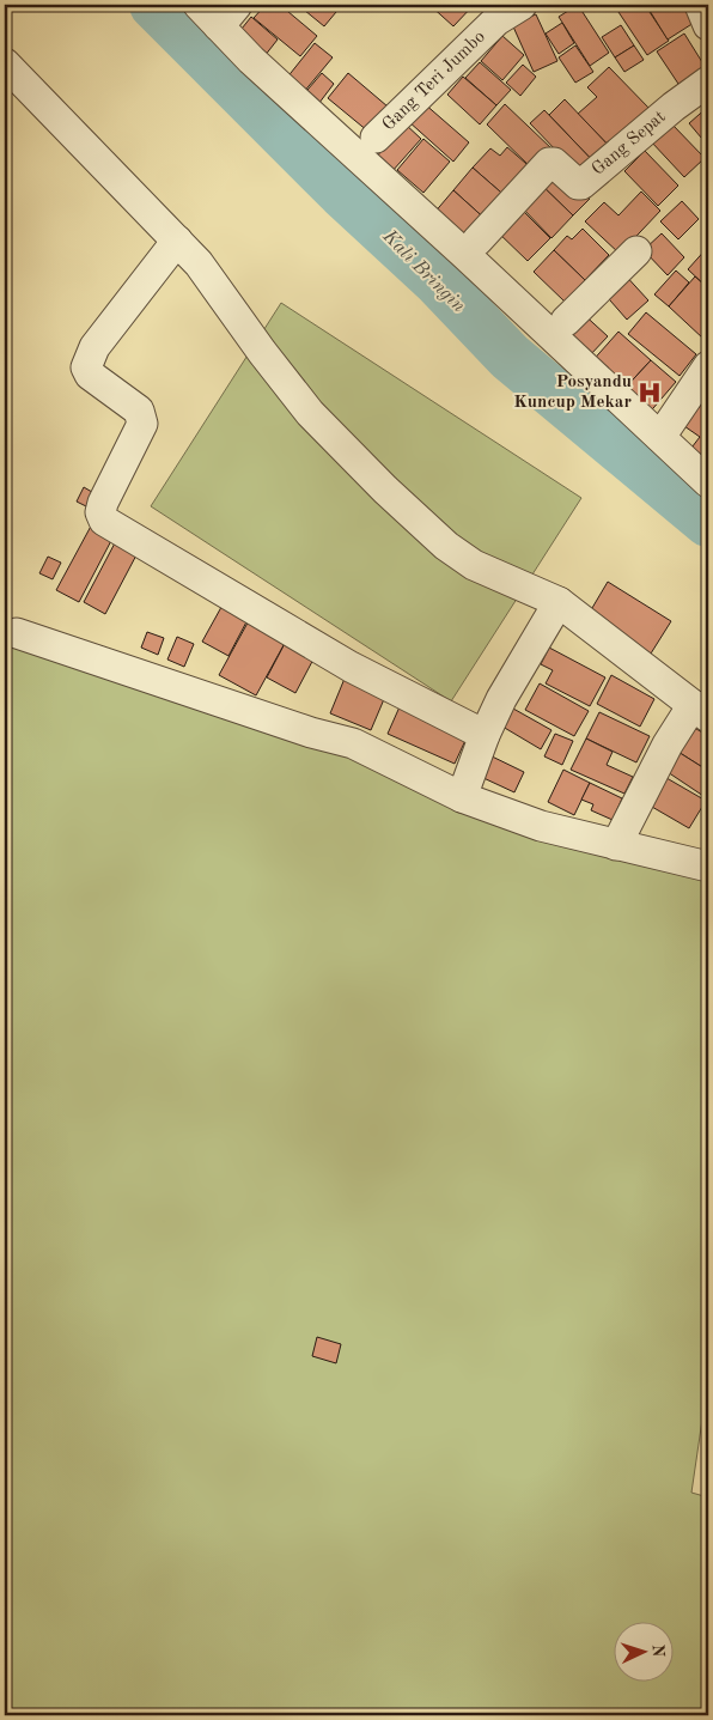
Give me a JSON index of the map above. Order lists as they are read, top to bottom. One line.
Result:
{"streets":{"street":["Gang Teri Jumbo","Gang Sepat"]},"water":["Kali Bringin"],"places":{"hospital":["Posyandu Kuncup Mekar"]},"north":"right"}
